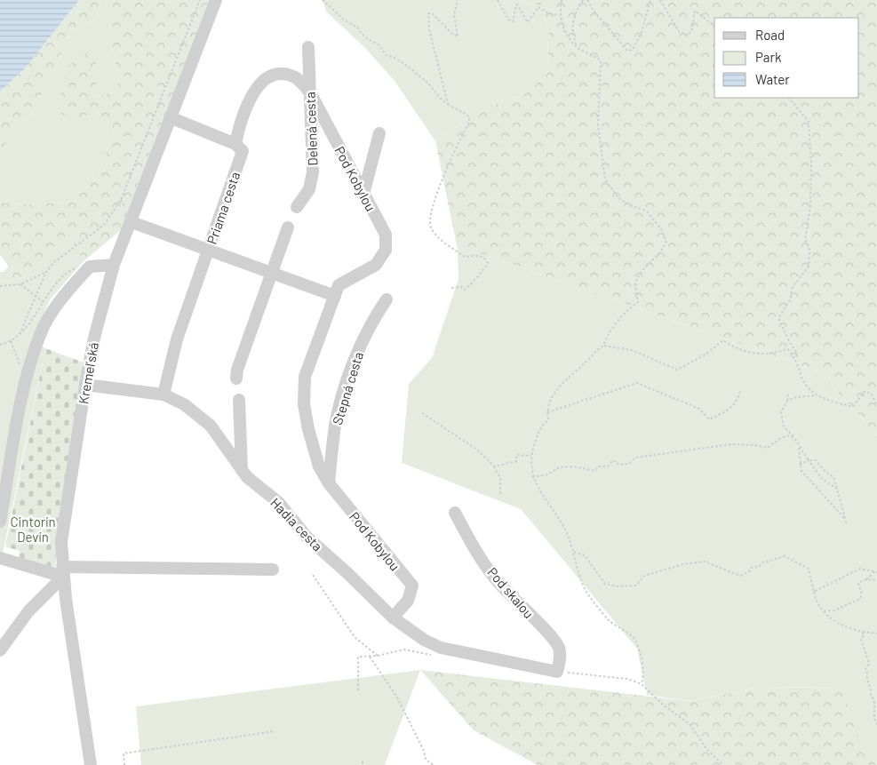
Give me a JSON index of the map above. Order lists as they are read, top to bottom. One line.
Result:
{"streets":{"street":["Delená cesta","Pod Kobylou","Priama cesta","Kremeľská","Stepná cesta","Hadia cesta","Pod skalou"]},"crossings":[["Delená cesta","Pod Kobylou"],["Delená cesta","Priama cesta"],["Pod Kobylou","Priama cesta"],["Pod Kobylou","Stepná cesta"],["Pod Kobylou","Hadia cesta"],["Priama cesta","Hadia cesta"],["Kremeľská","Hadia cesta"]],"parks":["Cintorín Devín"],"legend":["Road","Park","Water"]}
